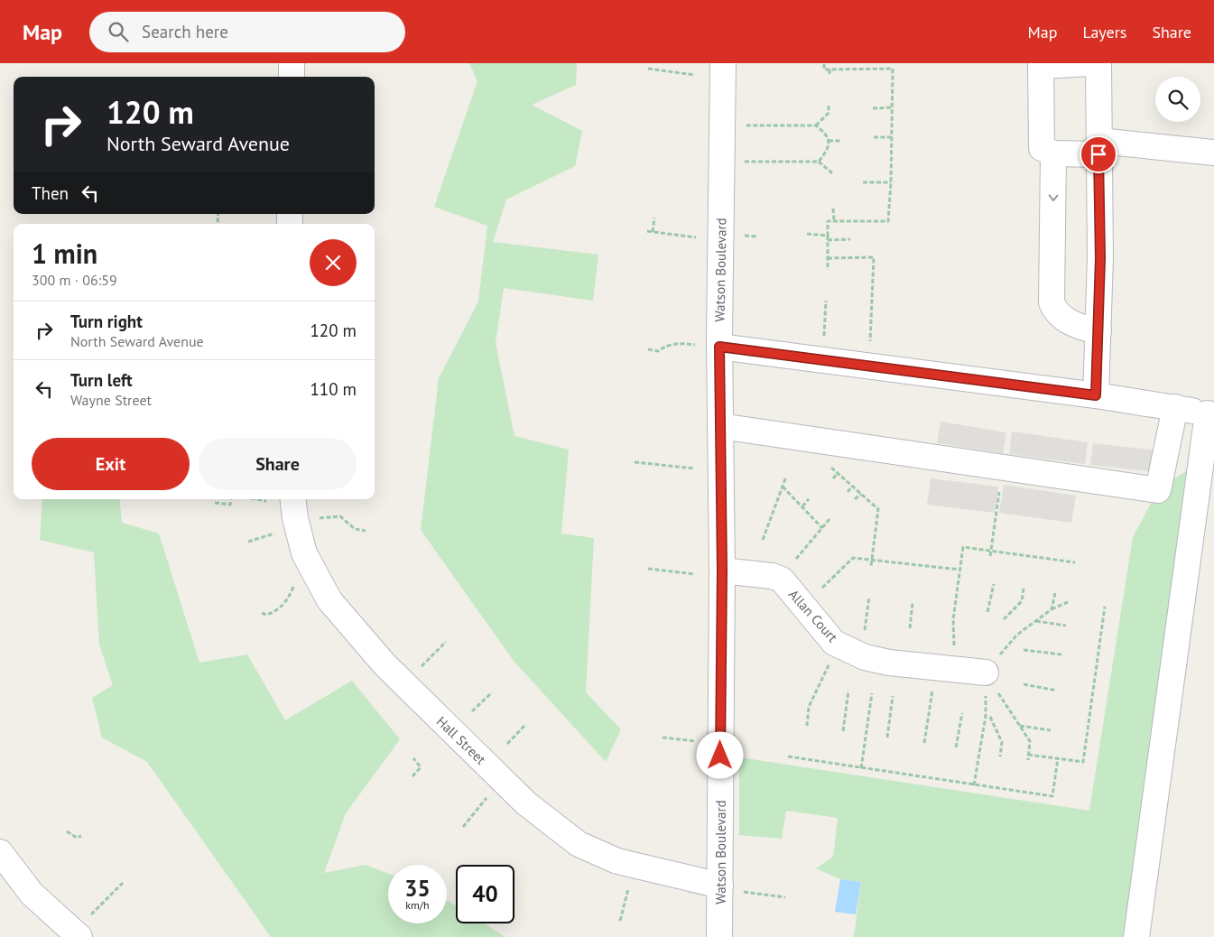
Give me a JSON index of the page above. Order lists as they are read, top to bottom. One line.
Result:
{"streets":{"street":["Watson Boulevard","Allan Court","Hall Street"]},"crossings":[["Watson Boulevard","Allan Court"],["Watson Boulevard","Hall Street"]],"page":{"header":"Map","search":"Search here","nav":["Map","Layers","Share"],"turn":["120 m","North Seward Avenue"],"then":"Then","heading":["1 min","300 m · 06:59"],"list":[{"name":"Turn right","note":"North Seward Avenue","value":"120 m"},{"name":"Turn left","note":"Wayne Street","value":"110 m"}],"buttons":["Exit","Share"],"speed":"35 km/h","limit":"40"}}
